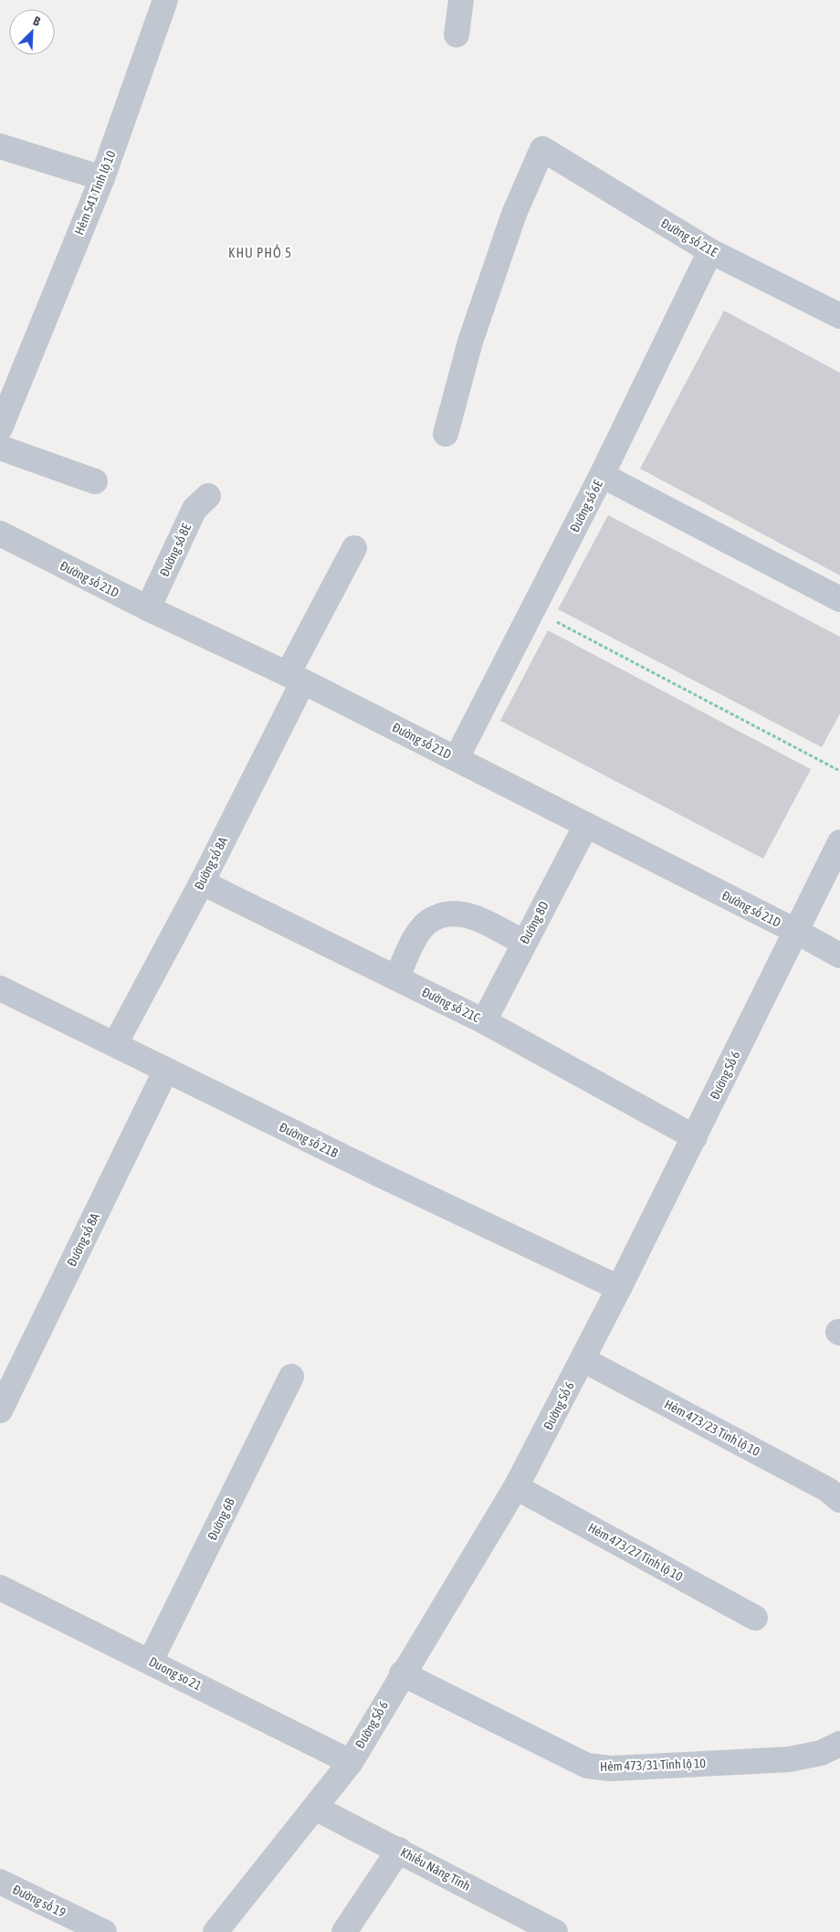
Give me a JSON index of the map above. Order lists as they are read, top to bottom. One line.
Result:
{"streets":{"street":["Hẻm 541 Tỉnh lộ 10","Đường số 21E","Đường số 6E","Đường số 8E","Đường số 21D","Đường số 8A","Đường 8D","Đường số 21C","Đường Số 6","Đường số 21B","Hẻm 473/23 Tỉnh lộ 10","Đường 6B","Hẻm 473/27 Tỉnh lộ 10","Duong so 21","Hẻm 473/31 Tỉnh lộ 10","Khiếu Năng Tĩnh","Đường số 19"]},"crossings":[["Đường số 21E","Đường số 6E"],["Đường số 6E","Đường số 21D"],["Đường số 8E","Đường số 21D"],["Đường số 21D","Đường số 8A"],["Đường số 21D","Đường 8D"],["Đường số 21D","Đường Số 6"],["Đường số 8A","Đường số 21C"],["Đường số 8A","Đường số 21B"],["Đường 8D","Đường số 21C"],["Đường số 21C","Đường Số 6"],["Đường Số 6","Đường số 21B"],["Đường Số 6","Hẻm 473/23 Tỉnh lộ 10"],["Đường Số 6","Hẻm 473/27 Tỉnh lộ 10"],["Đường Số 6","Duong so 21"],["Đường Số 6","Hẻm 473/31 Tỉnh lộ 10"],["Đường Số 6","Khiếu Năng Tĩnh"],["Đường 6B","Duong so 21"]],"districts":["KHU PHỐ 5"],"north":"top right"}
